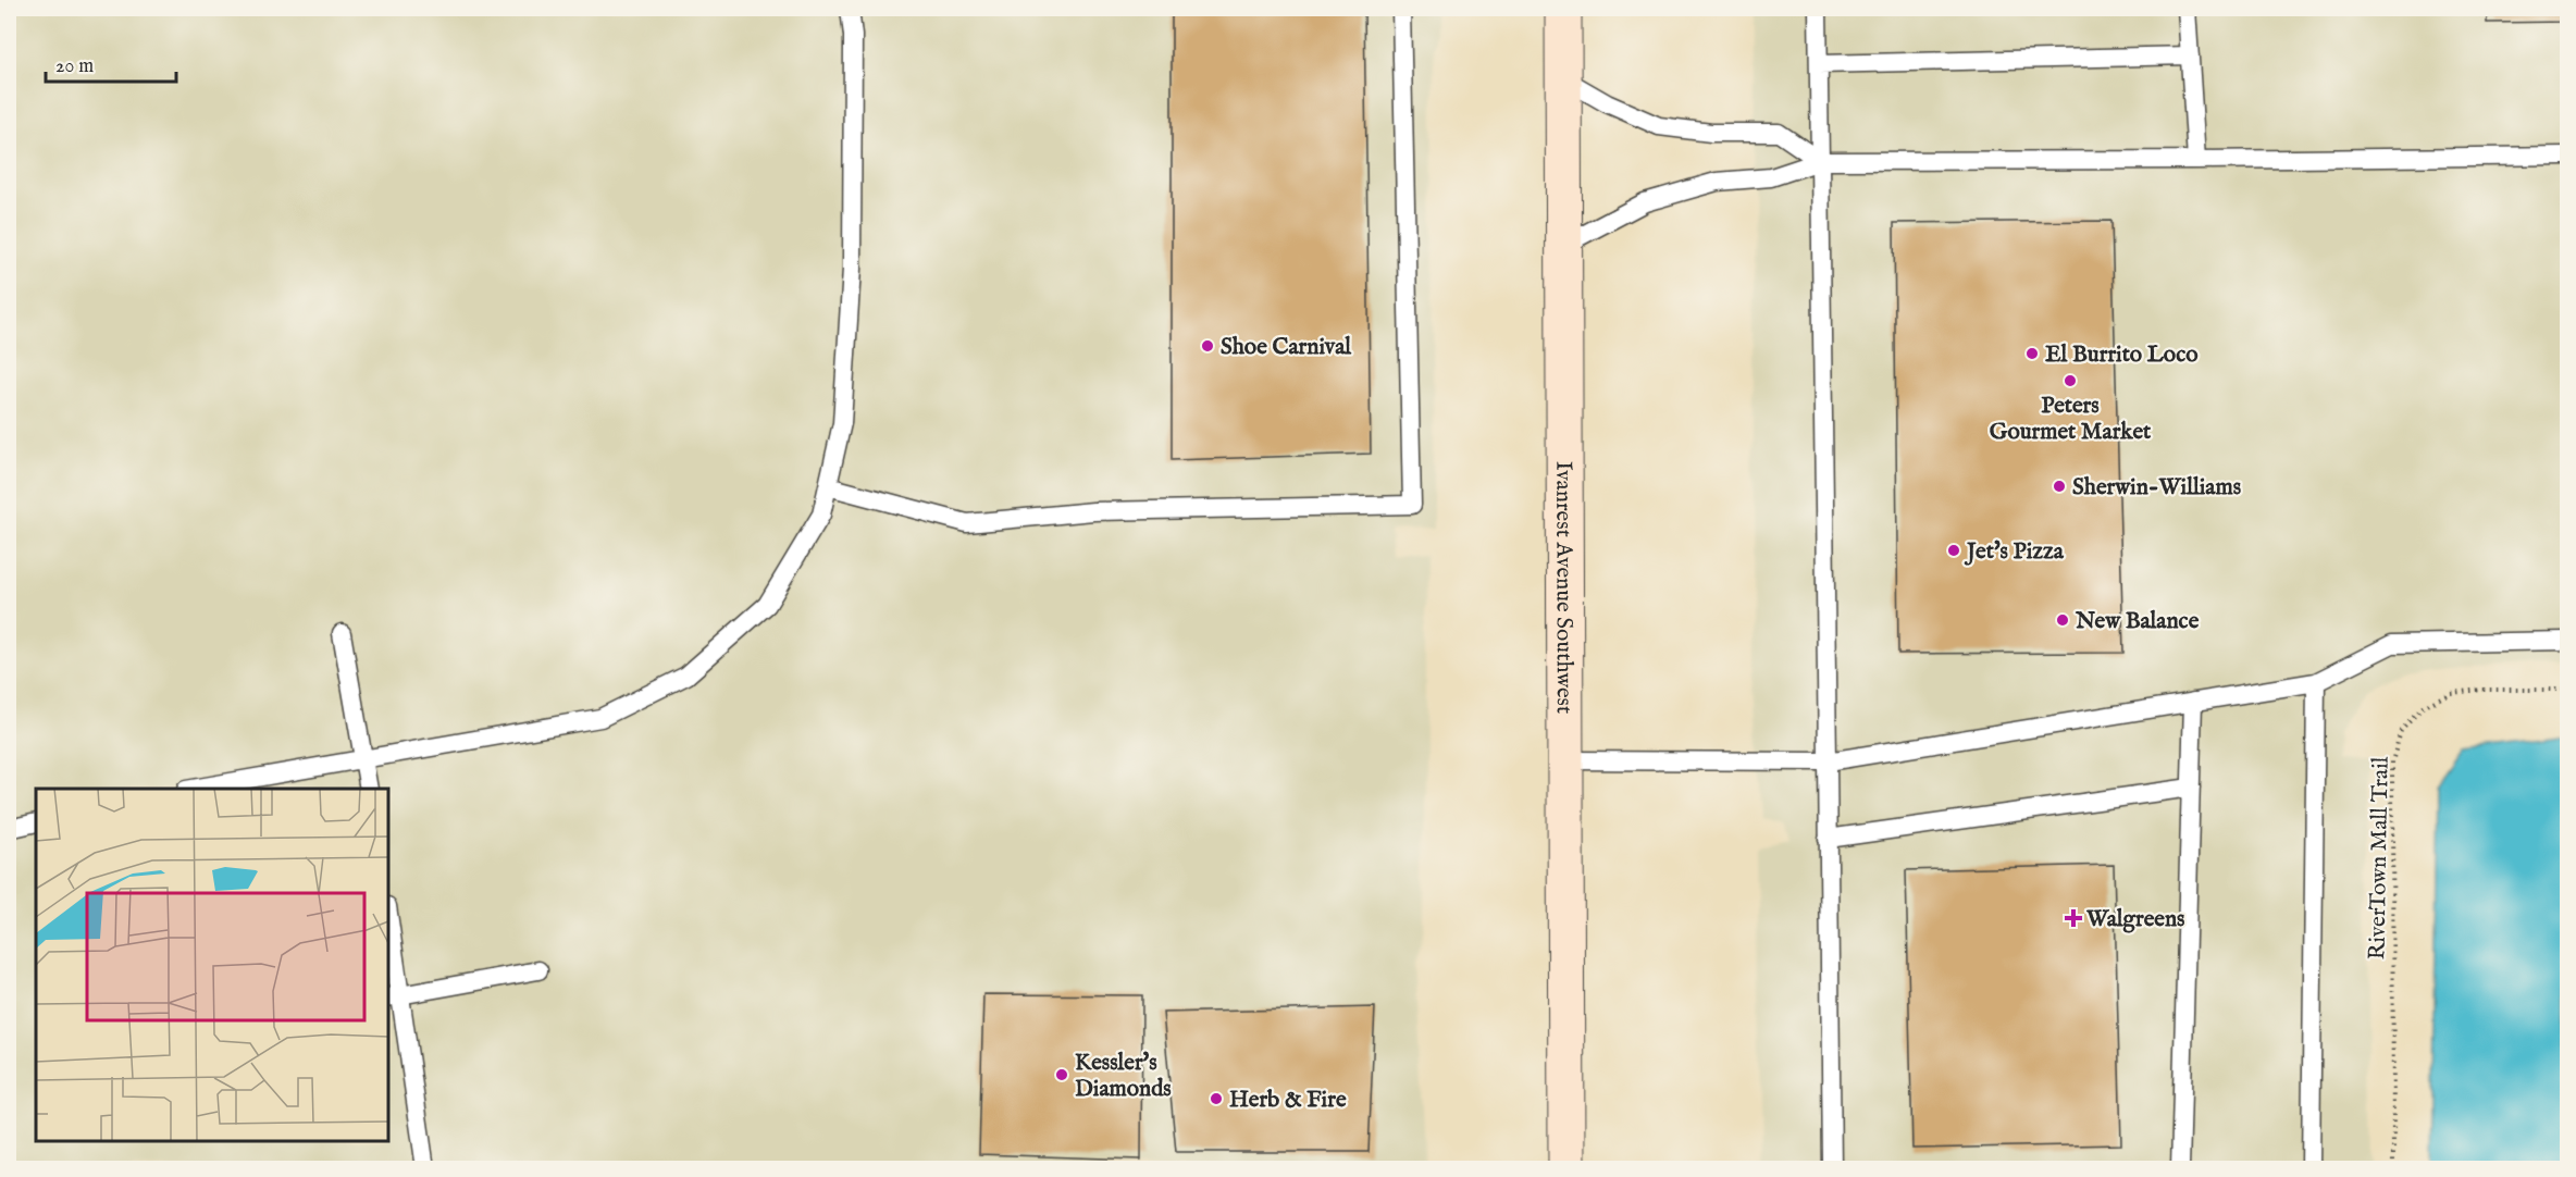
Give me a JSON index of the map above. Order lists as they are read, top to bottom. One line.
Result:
{"streets":{"street":["Ivanrest Avenue Southwest"],"path":["RiverTown Mall Trail"]},"places":{"other":["Shoe Carnival","El Burrito Loco","Peters Gourmet Market","Sherwin-Williams","Jet's Pizza","New Balance","Kessler's Diamonds","Herb & Fire"],"health":["Walgreens"]},"scale_bar":"20 m"}
